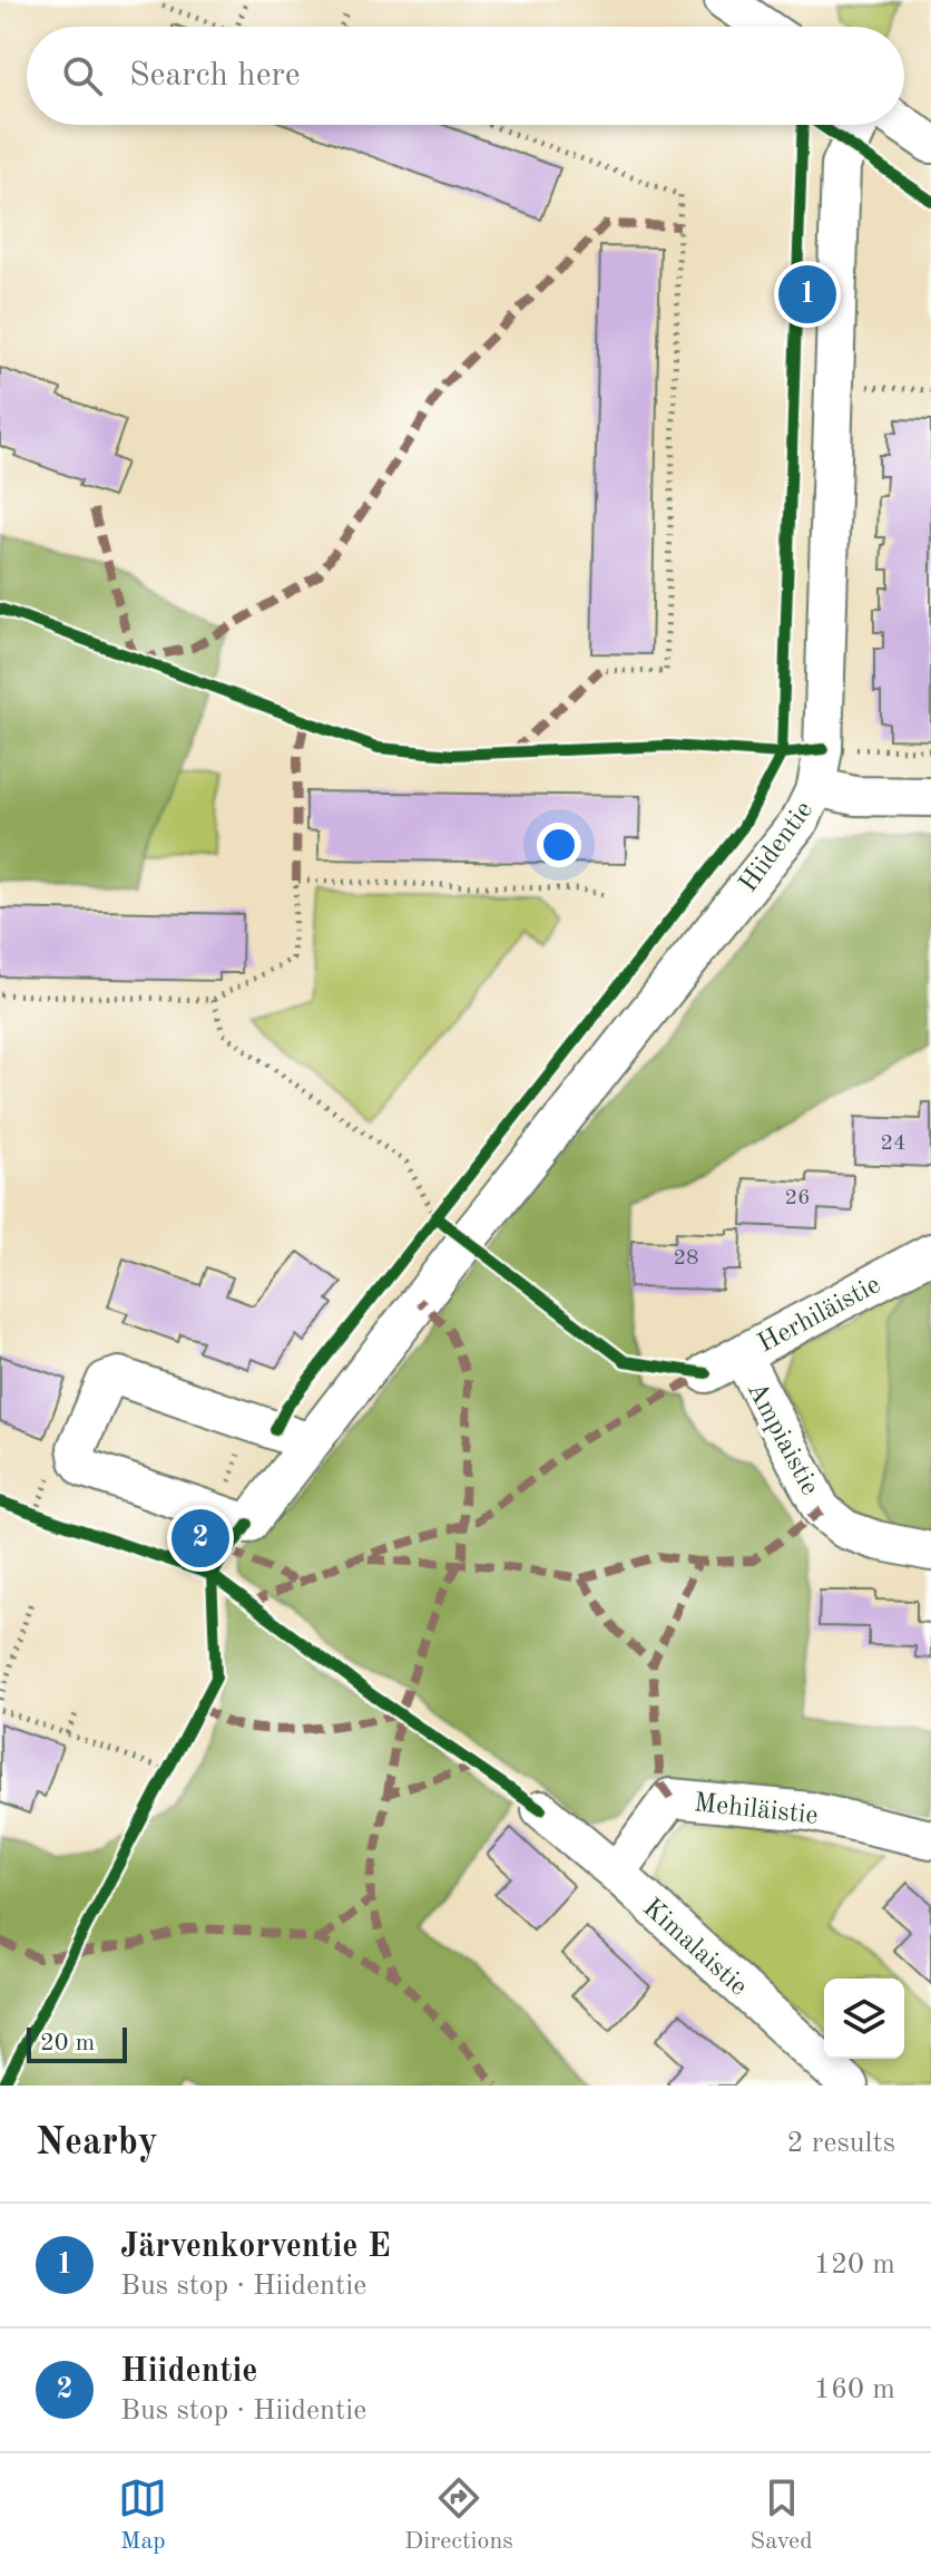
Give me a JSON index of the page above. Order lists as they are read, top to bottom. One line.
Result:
{"streets":{"street":["Hiidentie","Herhiläistie","Ampiaistie","Mehiläistie","Kimalaistie"]},"crossings":[["Herhiläistie","Ampiaistie"],["Mehiläistie","Kimalaistie"]],"house_numbers":["24","26","28"],"scale_bar":"20 m","page":{"search":"Search here","pins":["1","2"],"scale":"20 m","heading":["Nearby","2 results"],"list":[{"mark":"1","name":"Järvenkorventie E","note":"Bus stop · Hiidentie","value":"120 m"},{"mark":"2","name":"Hiidentie","note":"Bus stop · Hiidentie","value":"160 m"}],"nav":["Map","Directions","Saved"]}}
